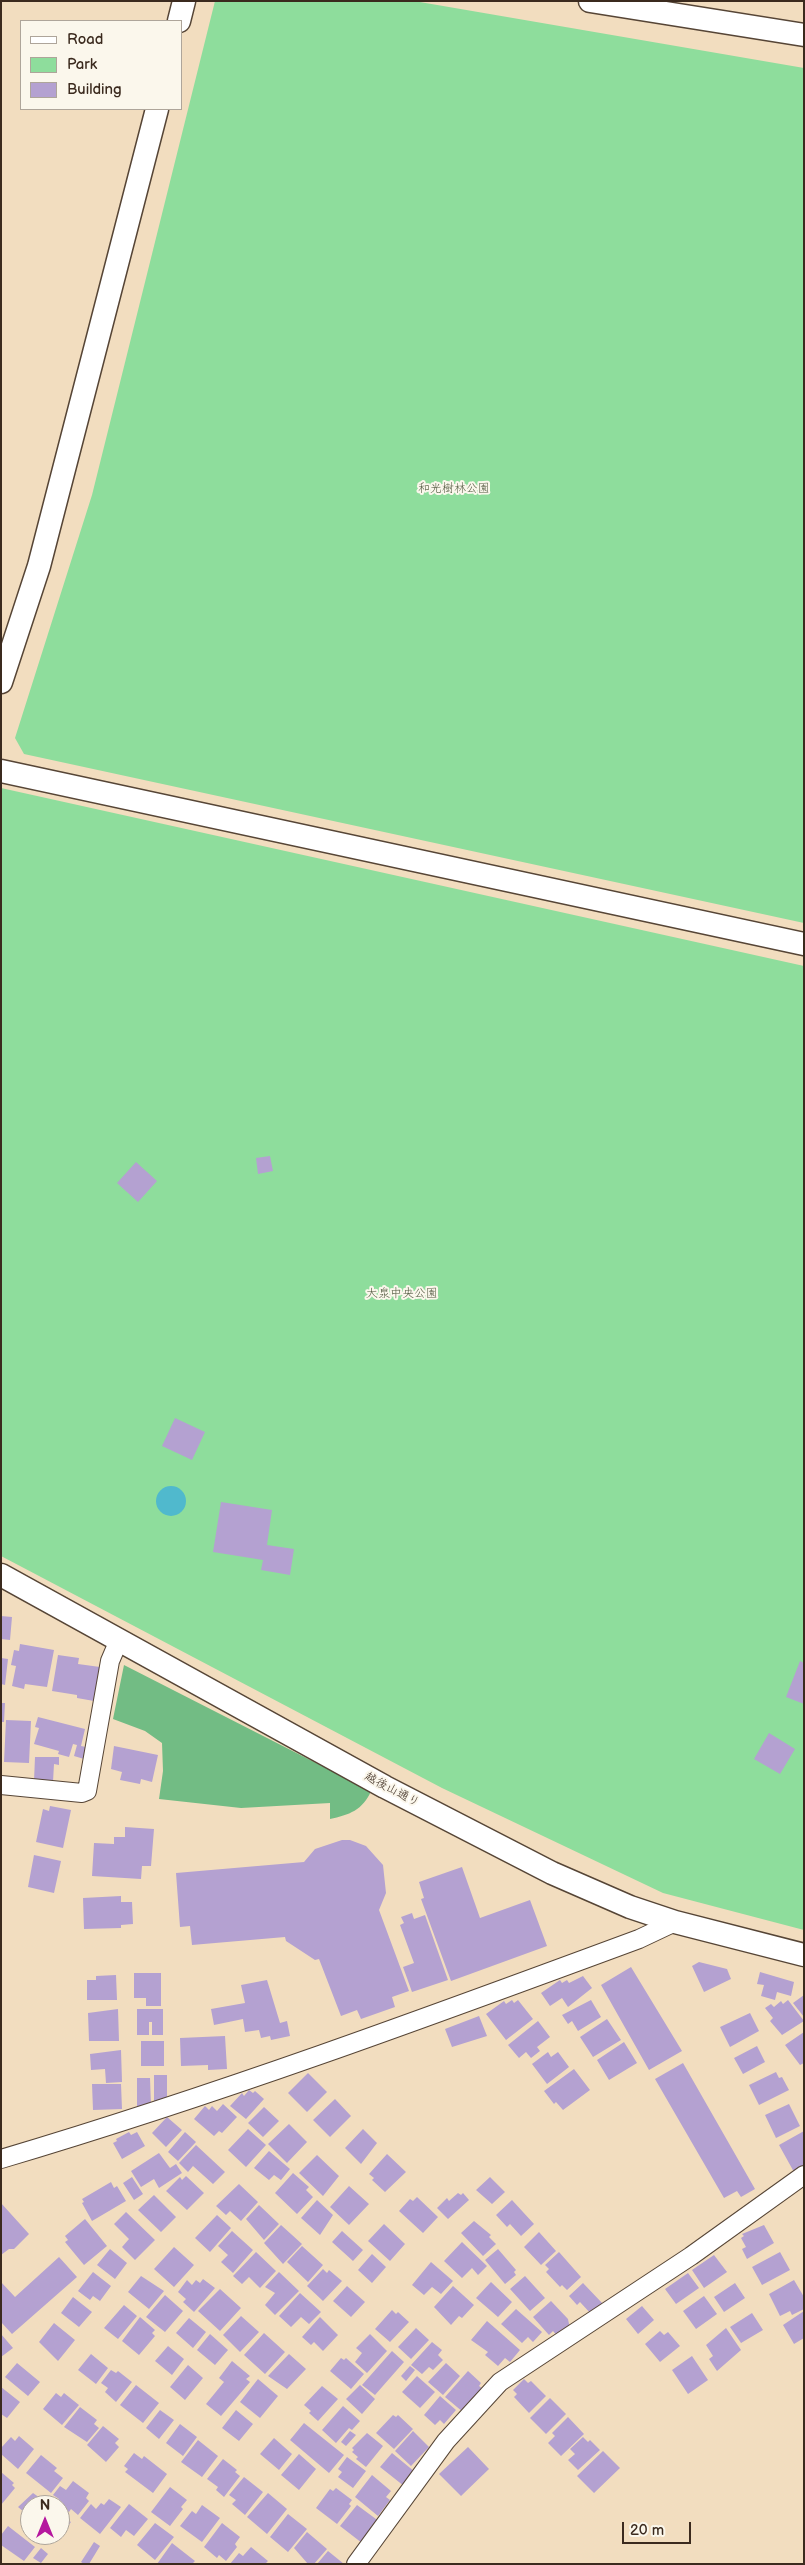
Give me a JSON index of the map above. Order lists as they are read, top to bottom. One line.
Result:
{"streets":{"street":["越後山通り"]},"parks":["和光樹林公園","大泉中央公園"],"legend":["Road","Park","Building"],"scale_bar":"20 m","north":"top"}
